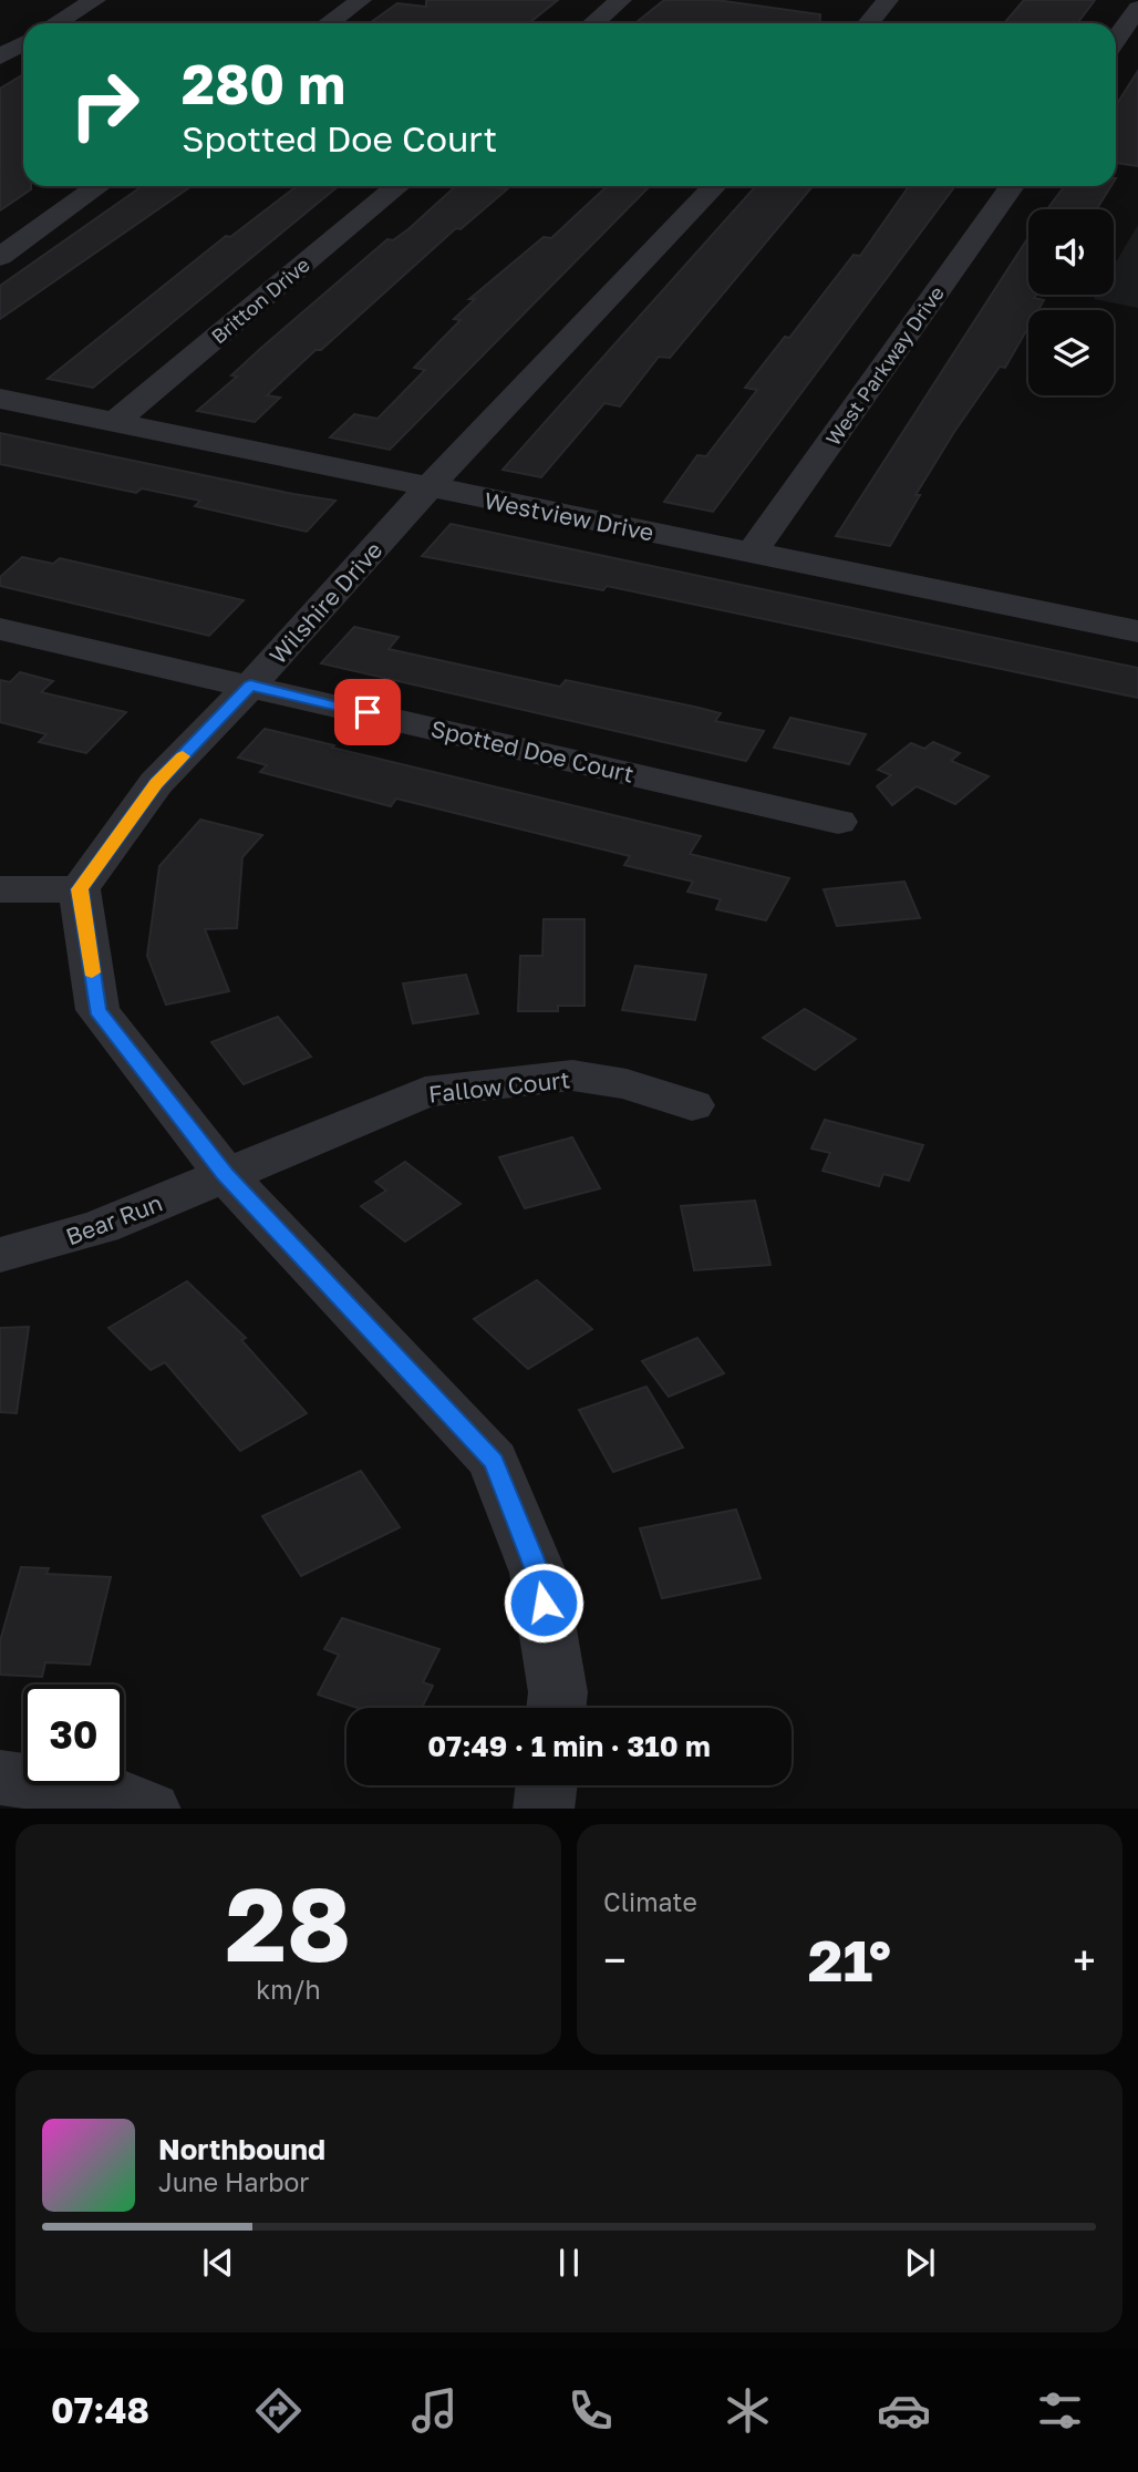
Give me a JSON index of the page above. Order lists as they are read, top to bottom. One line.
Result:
{"streets":{"street":["Britton Drive","West Parkway Drive","Westview Drive","Wilshire Drive","Spotted Doe Court","Fallow Court","Bear Run"]},"crossings":[["Britton Drive","Westview Drive"],["West Parkway Drive","Westview Drive"],["Westview Drive","Wilshire Drive"],["Wilshire Drive","Spotted Doe Court"],["Fallow Court","Bear Run"]],"page":{"turn":["280 m","Spotted Doe Court"],"limit":"30","trip":"07:49 · 1 min · 310 m","tile":[["28","km/h"],"Climate"],"heat":["−","21°","+"],"song":["Northbound","June Harbor"],"tabs":"07:48"}}
